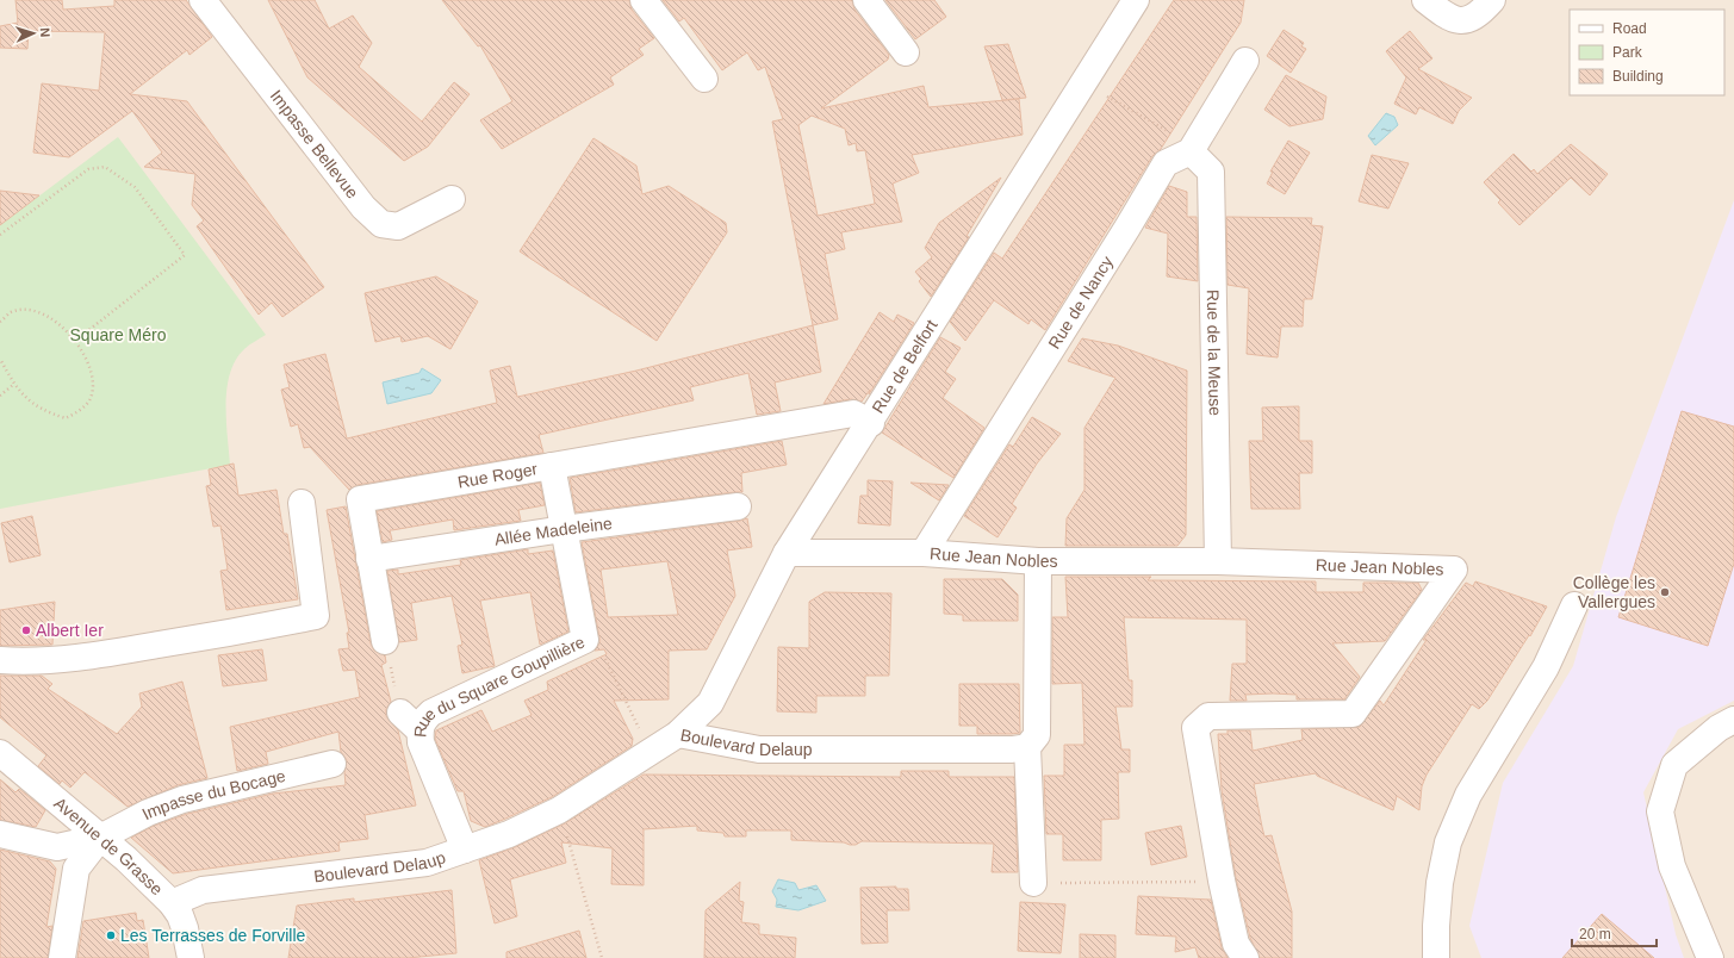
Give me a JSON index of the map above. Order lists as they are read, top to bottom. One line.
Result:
{"streets":{"street":["Impasse Bellevue","Rue de Nancy","Rue de la Meuse","Rue de Belfort","Rue Roger","Allée Madeleine","Rue Jean Nobles","Rue du Square Goupillière","Boulevard Delaup","Impasse du Bocage","Avenue de Grasse"]},"crossings":[["Rue de Nancy","Rue de la Meuse"],["Rue de Nancy","Rue Jean Nobles"],["Rue de la Meuse","Rue Jean Nobles"],["Rue de Belfort","Rue Roger"],["Rue de Belfort","Rue Jean Nobles"],["Rue de Belfort","Boulevard Delaup"],["Rue Roger","Allée Madeleine"],["Rue Roger","Rue du Square Goupillière"],["Allée Madeleine","Rue du Square Goupillière"],["Rue du Square Goupillière","Boulevard Delaup"],["Boulevard Delaup","Avenue de Grasse"],["Impasse du Bocage","Avenue de Grasse"]],"parks":["Square Méro"],"places":["Collège les Vallergues","Albert Ier","Les Terrasses de Forville"],"legend":["Road","Park","Building"],"scale_bar":"20 m","north":"right"}
